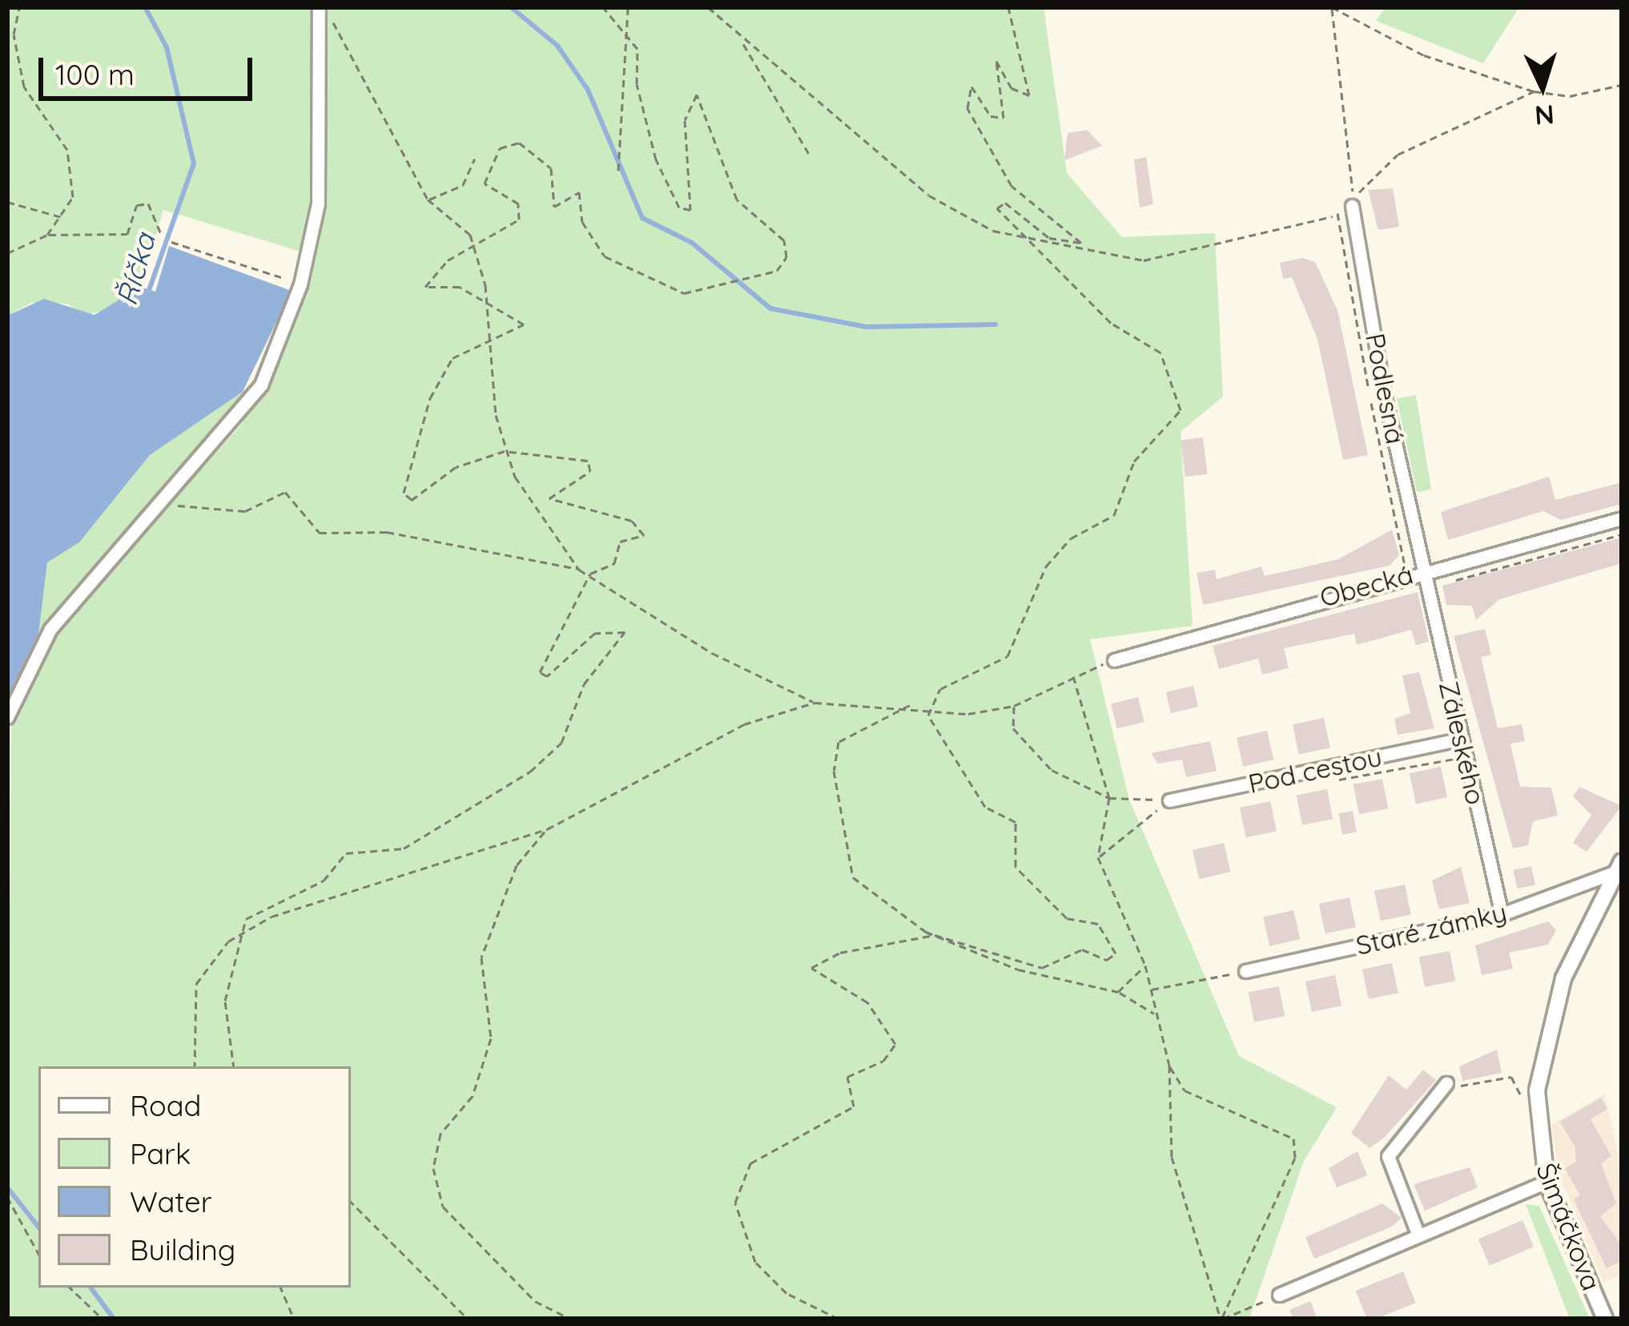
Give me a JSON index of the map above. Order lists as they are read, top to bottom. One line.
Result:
{"streets":{"street":["Podlesná","Obecká","Záleského","Pod cestou","Staré zámky","Šimáčkova"]},"crossings":[["Podlesná","Obecká"],["Podlesná","Záleského"],["Obecká","Záleského"],["Záleského","Pod cestou"],["Záleského","Staré zámky"],["Staré zámky","Šimáčkova"]],"water":["Říčka"],"legend":["Road","Park","Water","Building"],"scale_bar":"100 m","north":"bottom"}
